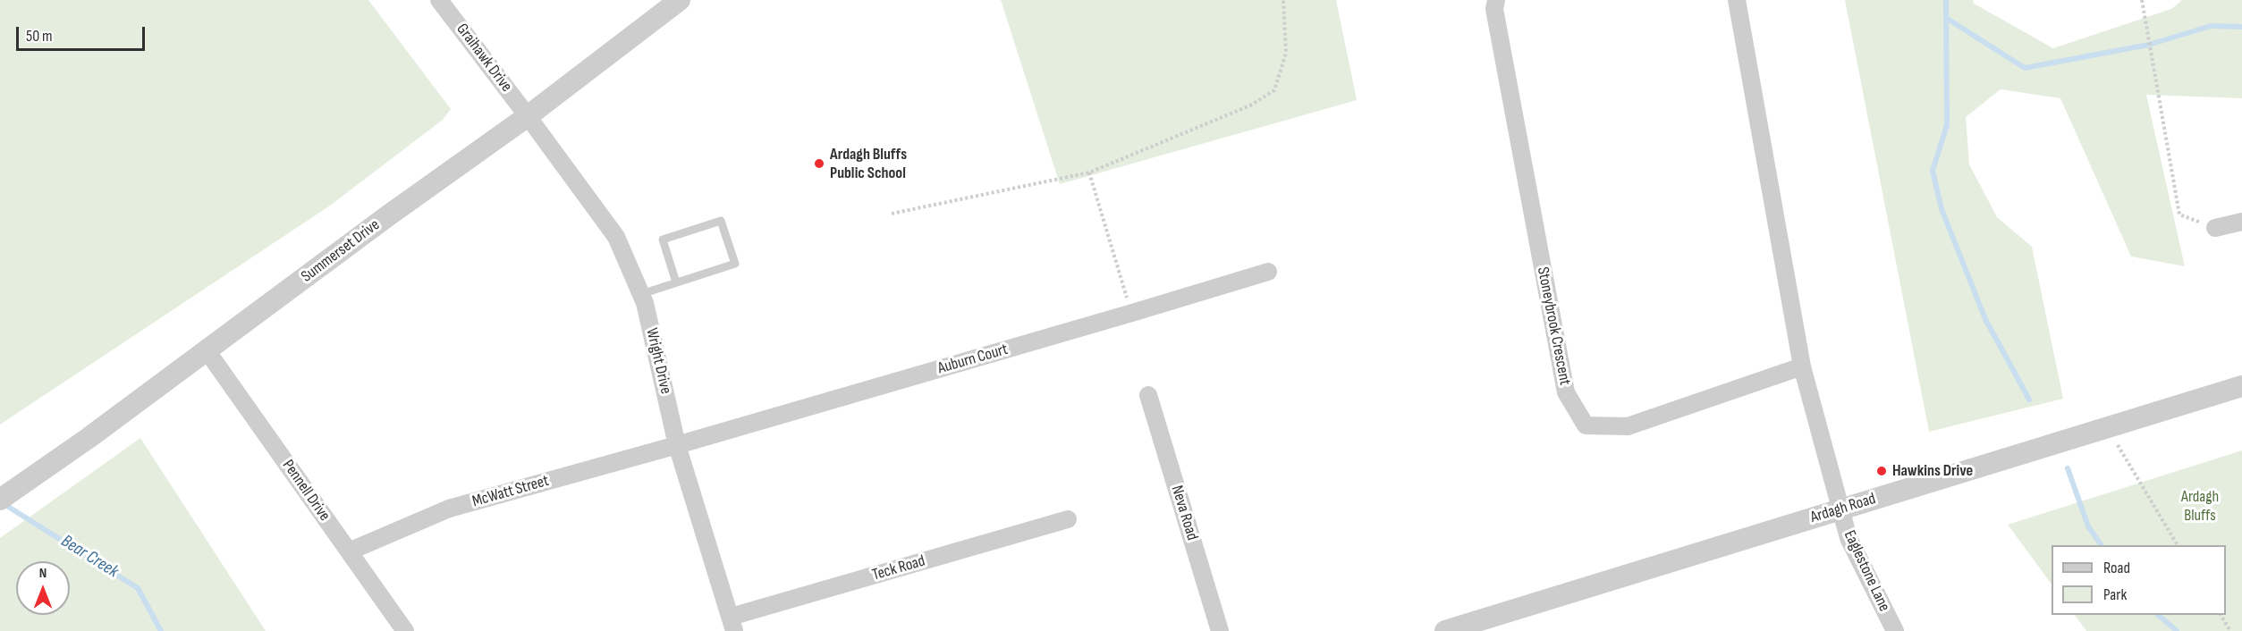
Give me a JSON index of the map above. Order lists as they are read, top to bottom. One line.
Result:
{"streets":{"street":["Graihawk Drive","Summerset Drive","Stoneybrook Crescent","Auburn Court","Wright Drive","Pennell Drive","McWatt Street","Ardagh Road","Neva Road","Teck Road","Eaglestone Lane"]},"crossings":[["Graihawk Drive","Summerset Drive"],["Graihawk Drive","Wright Drive"],["Summerset Drive","Wright Drive"],["Summerset Drive","Pennell Drive"],["Auburn Court","Wright Drive"],["Auburn Court","McWatt Street"],["Wright Drive","McWatt Street"],["Wright Drive","Teck Road"],["Pennell Drive","McWatt Street"],["Ardagh Road","Eaglestone Lane"]],"water":["Bear Creek"],"parks":["Ardagh Bluffs"],"places":["Ardagh Bluffs Public School","Hawkins Drive"],"legend":["Road","Park"],"scale_bar":"50 m","north":"top"}
